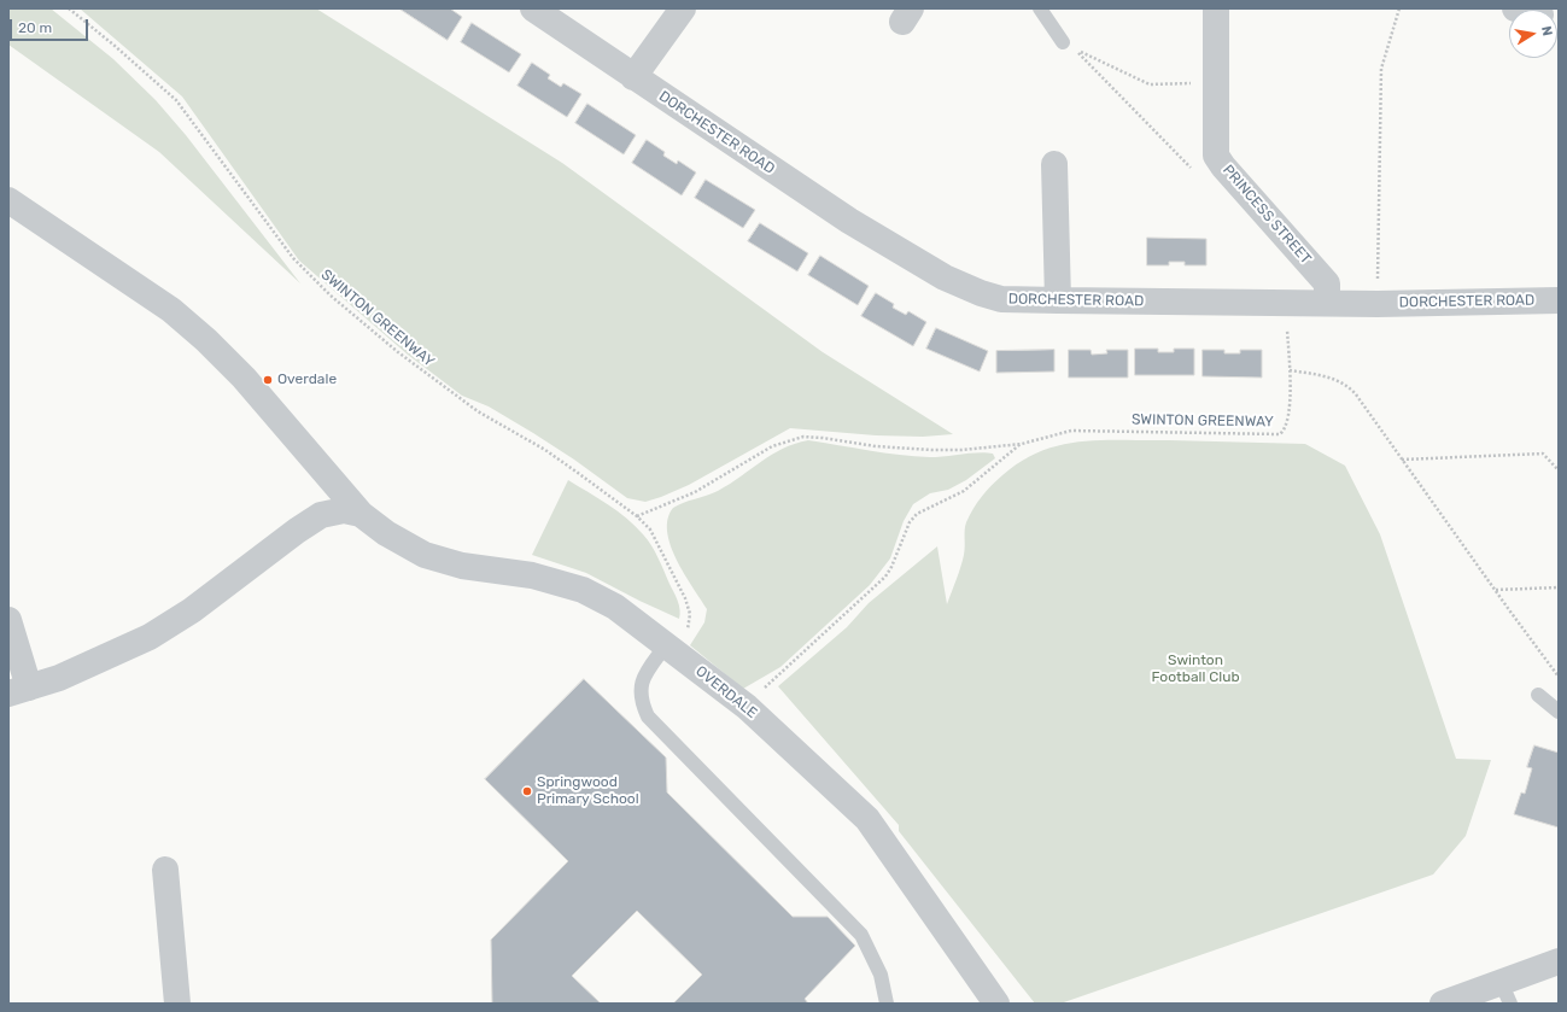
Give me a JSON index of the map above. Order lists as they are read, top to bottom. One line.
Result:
{"streets":{"street":["DORCHESTER ROAD","PRINCESS STREET","OVERDALE"],"path":["SWINTON GREENWAY"]},"crossings":[["DORCHESTER ROAD","PRINCESS STREET"],["DORCHESTER ROAD","SWINTON GREENWAY"]],"parks":["Swinton Football Club"],"places":["Overdale","Springwood Primary School"],"scale_bar":"20 m","north":"right"}
